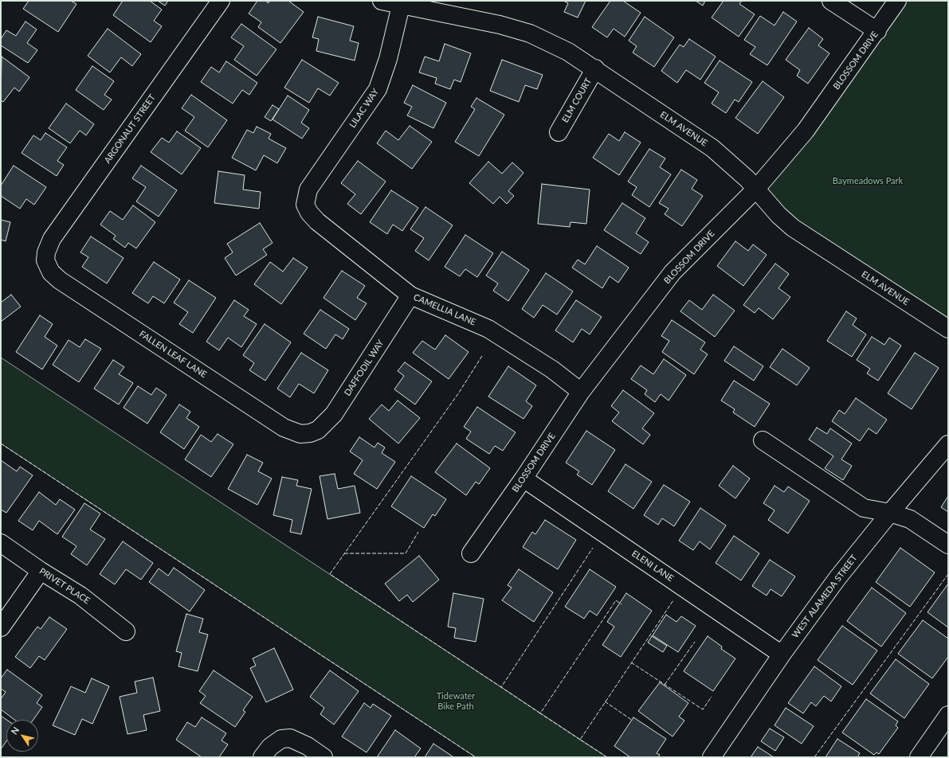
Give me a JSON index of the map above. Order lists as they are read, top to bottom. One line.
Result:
{"streets":{"street":["BLOSSOM DRIVE","ELM COURT","LILAC WAY","ARGONAUT STREET","ELM AVENUE","CAMELLIA LANE","FALLEN LEAF LANE","DAFFODIL WAY","ELENI LANE","PRIVET PLACE","WEST ALAMEDA STREET"]},"crossings":[["BLOSSOM DRIVE","ELM AVENUE"],["BLOSSOM DRIVE","CAMELLIA LANE"],["BLOSSOM DRIVE","ELENI LANE"],["ELM COURT","ELM AVENUE"],["LILAC WAY","ELM AVENUE"],["LILAC WAY","CAMELLIA LANE"],["ARGONAUT STREET","FALLEN LEAF LANE"],["CAMELLIA LANE","DAFFODIL WAY"],["FALLEN LEAF LANE","DAFFODIL WAY"],["ELENI LANE","WEST ALAMEDA STREET"]],"parks":["Baymeadows Park","Tidewater Bike Path"],"north":"top left"}
